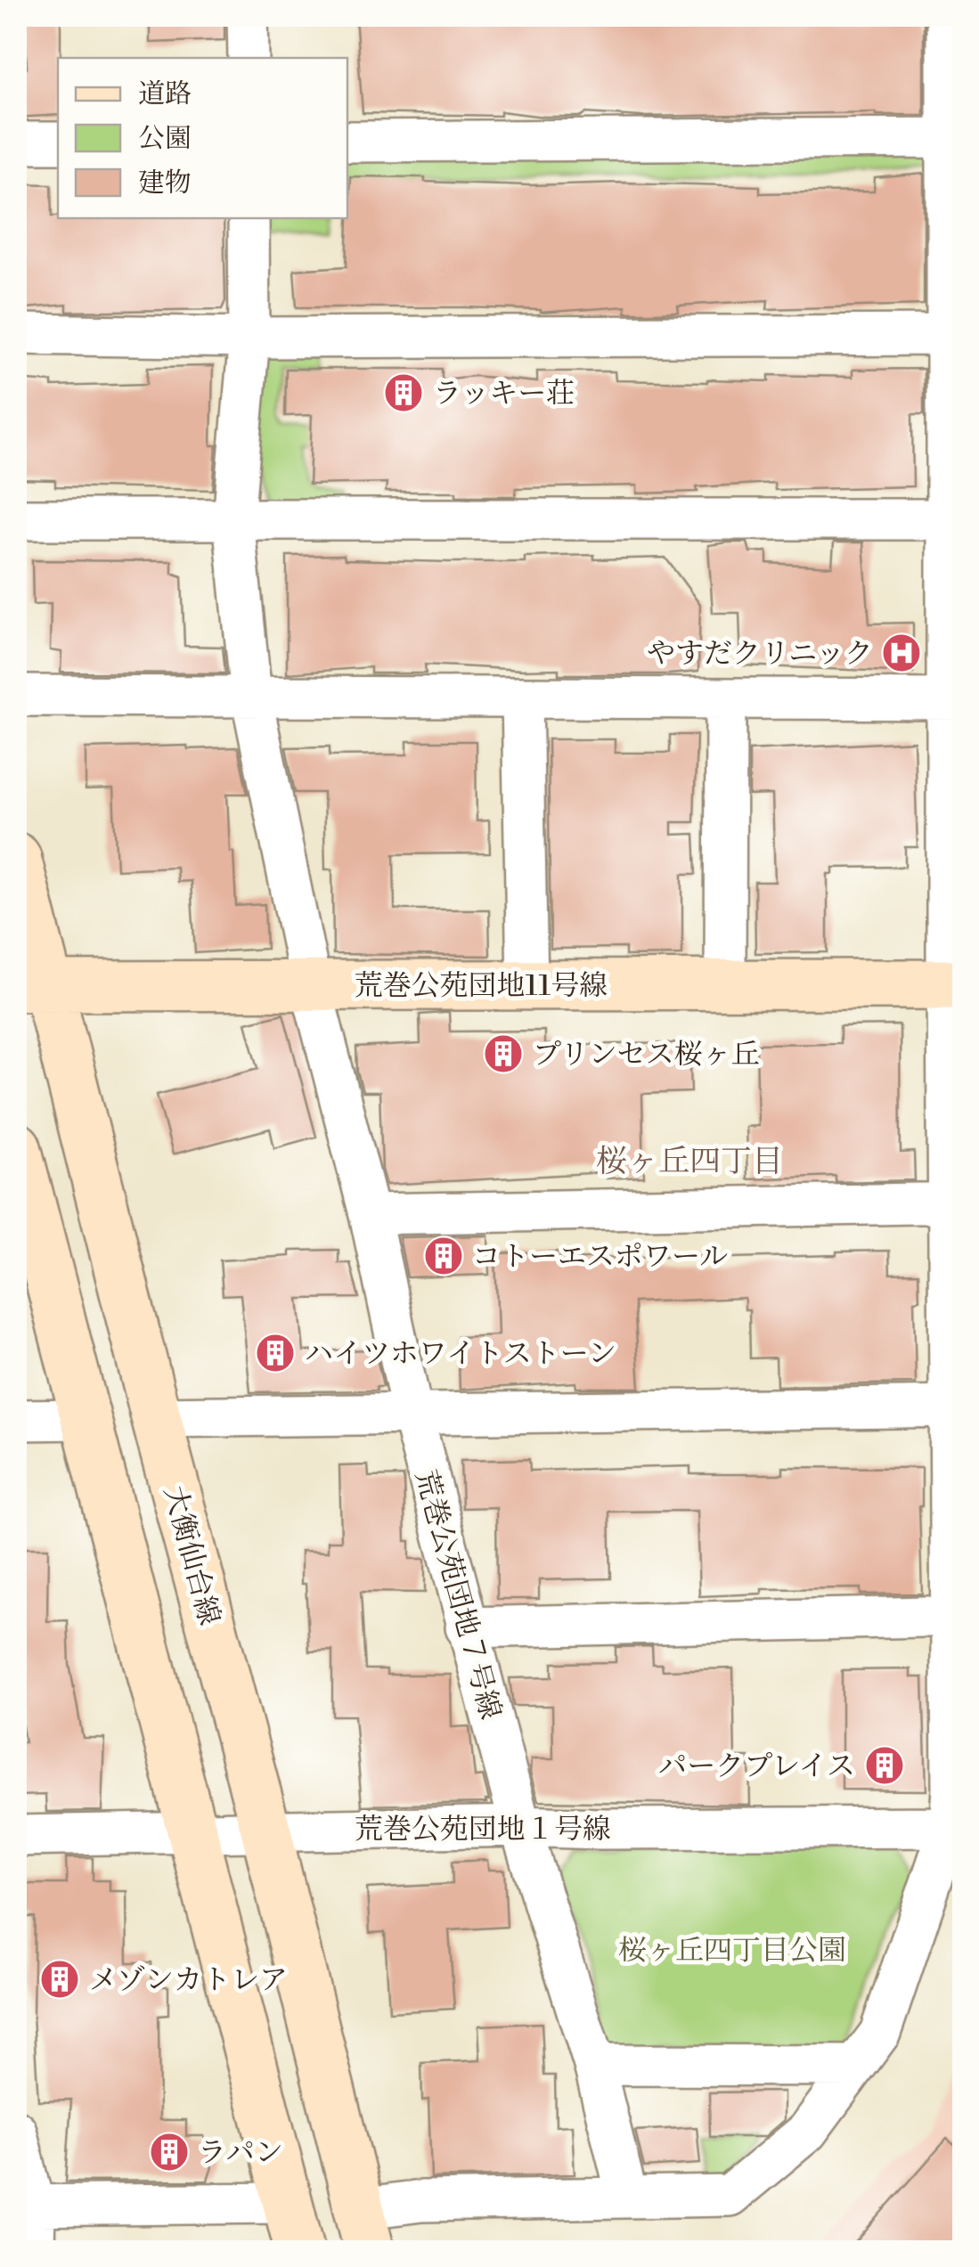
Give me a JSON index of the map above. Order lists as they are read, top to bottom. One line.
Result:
{"streets":{"main road":["荒巻公苑団地11号線","大衡仙台線"],"street":["荒巻公苑団地７号線","荒巻公苑団地１号線"]},"crossings":[["荒巻公苑団地11号線","大衡仙台線"],["荒巻公苑団地11号線","荒巻公苑団地７号線"],["大衡仙台線","荒巻公苑団地１号線"],["荒巻公苑団地７号線","荒巻公苑団地１号線"]],"districts":["桜ヶ丘四丁目"],"parks":["桜ヶ丘四丁目公園"],"places":{"building":["ラッキー荘","プリンセス桜ヶ丘","コトーエスポワール","ハイツホワイトストーン","パークプレイス","メゾンカトレア","ラパン"],"hospital":["やすだクリニック"]},"legend":["道路","公園","建物"]}
